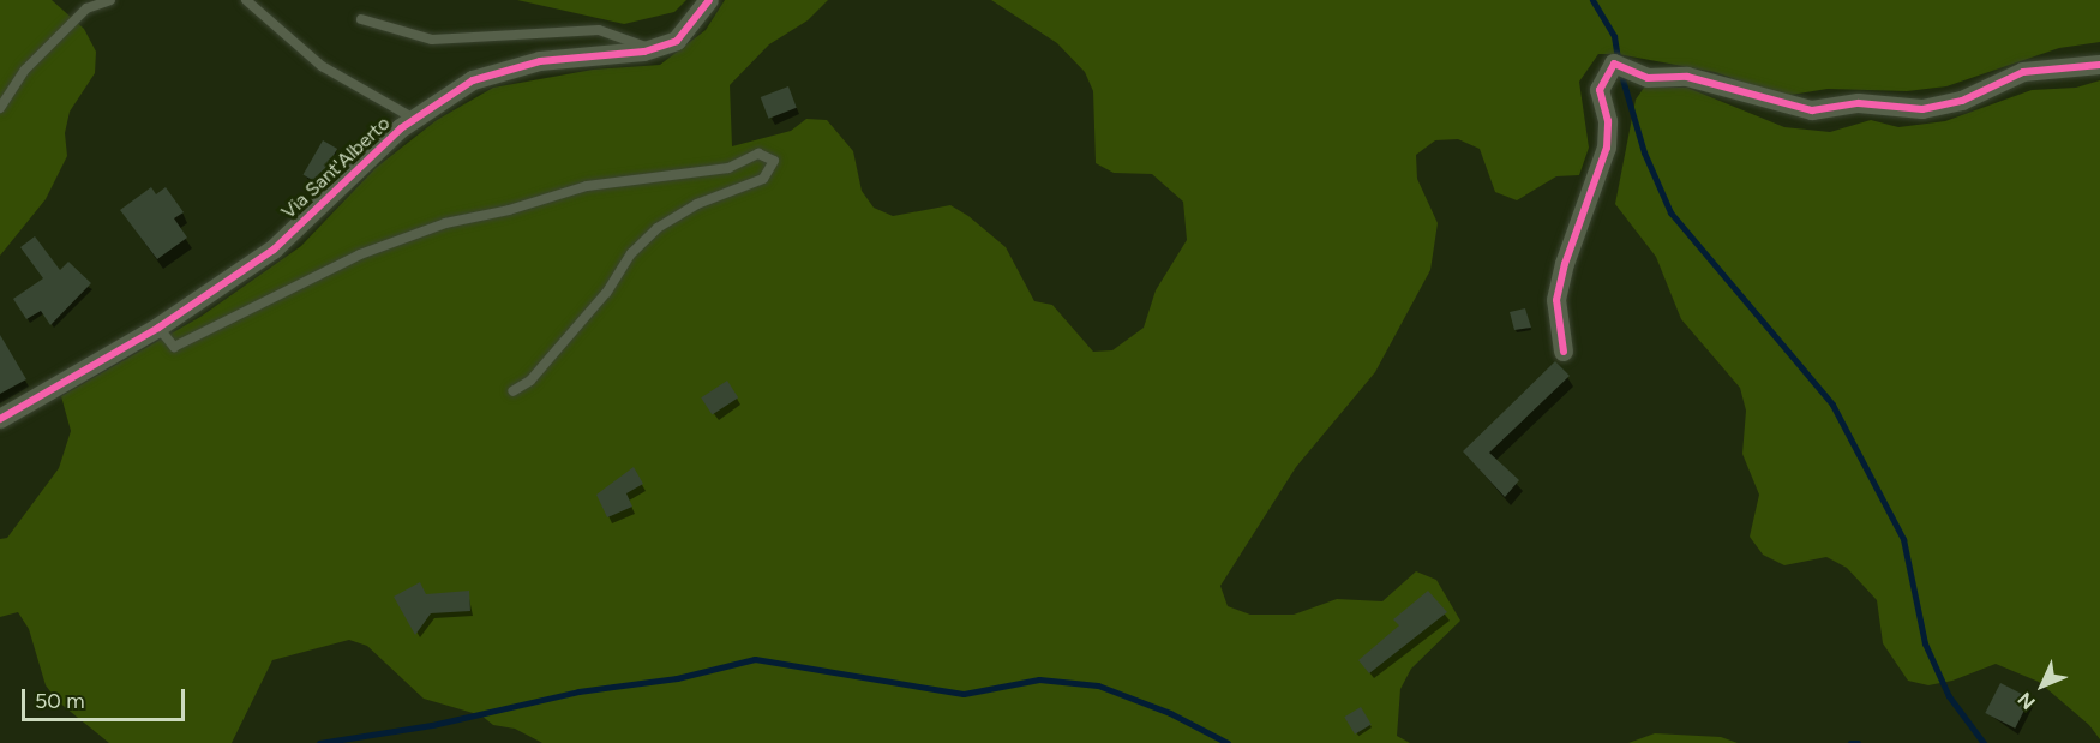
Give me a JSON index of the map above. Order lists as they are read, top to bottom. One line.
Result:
{"streets":{"street":["Via Sant'Alberto"]},"scale_bar":"50 m","north":"bottom left"}
